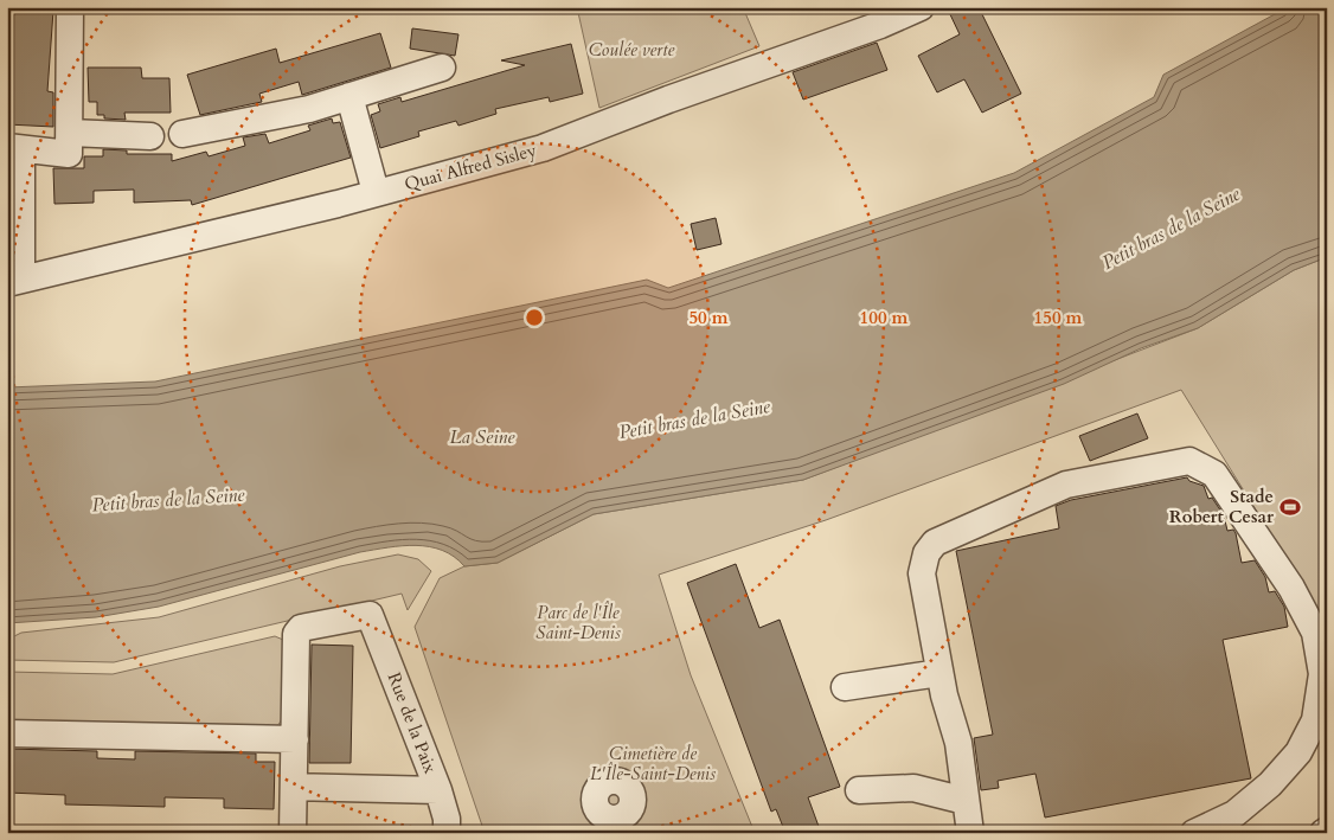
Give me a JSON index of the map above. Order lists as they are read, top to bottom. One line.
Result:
{"streets":{"street":["Quai Alfred Sisley","Rue de la Paix"]},"water":["Petit bras de la Seine","La Seine"],"parks":["Coulée verte","Parc de l'Île Saint-Denis","Cimetière de L'Île-Saint-Denis"],"places":{"sports":["Stade Robert Cesar"]},"rings":["50 m","100 m","150 m"]}
